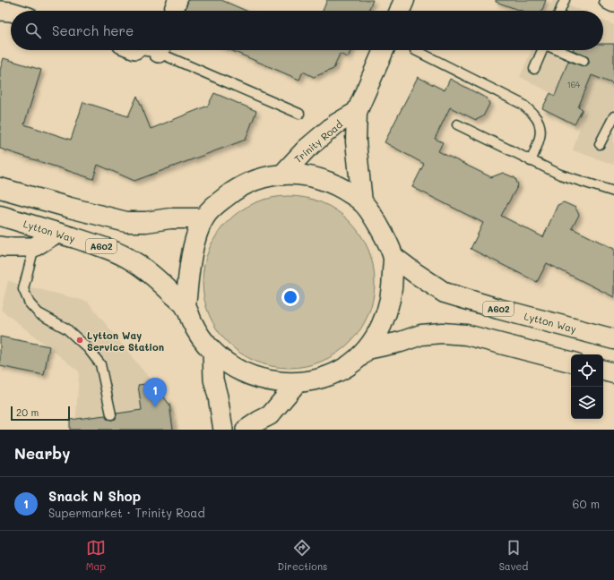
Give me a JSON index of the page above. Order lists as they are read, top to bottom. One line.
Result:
{"streets":{"main road":["Trinity Road","Lytton Way","A602"]},"crossings":[["Trinity Road","Lytton Way"]],"places":["Lytton Way Service Station"],"house_numbers":["164"],"scale_bar":"20 m","page":{"search":"Search here","pins":"1","scale":"20 m","heading":"Nearby","list":[{"mark":"1","name":"Snack N Shop","note":"Supermarket · Trinity Road","value":"60 m"}],"nav":["Map","Directions","Saved"]}}
